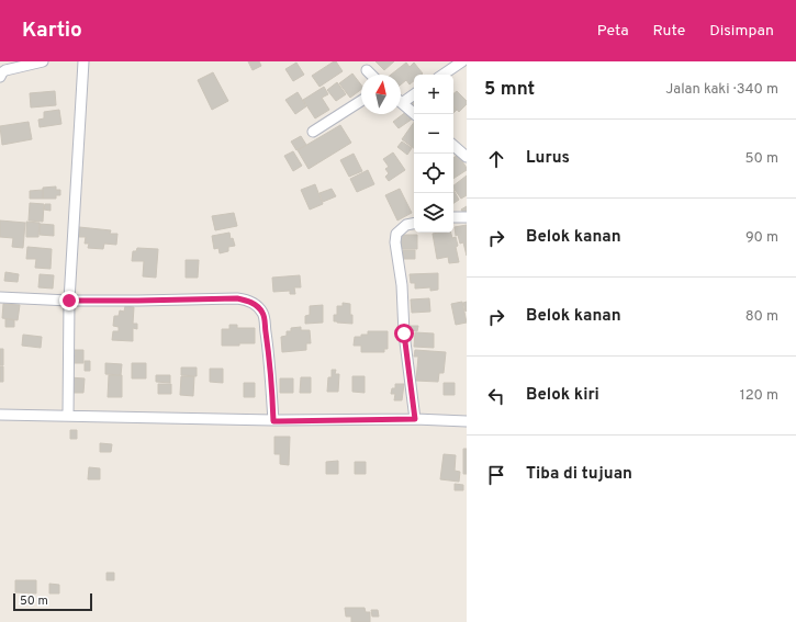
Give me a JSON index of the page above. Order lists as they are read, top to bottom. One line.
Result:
{"scale_bar":"50 m","north":"top","page":{"header":"Kartio","nav":["Peta","Rute","Disimpan"],"heading":["5 mnt","Jalan kaki · 340 m"],"map_buttons":["+","−"],"list":[["Lurus","50 m"],["Belok kanan","90 m"],["Belok kanan","80 m"],["Belok kiri","120 m"],"Tiba di tujuan"],"scale":"50 m"}}
